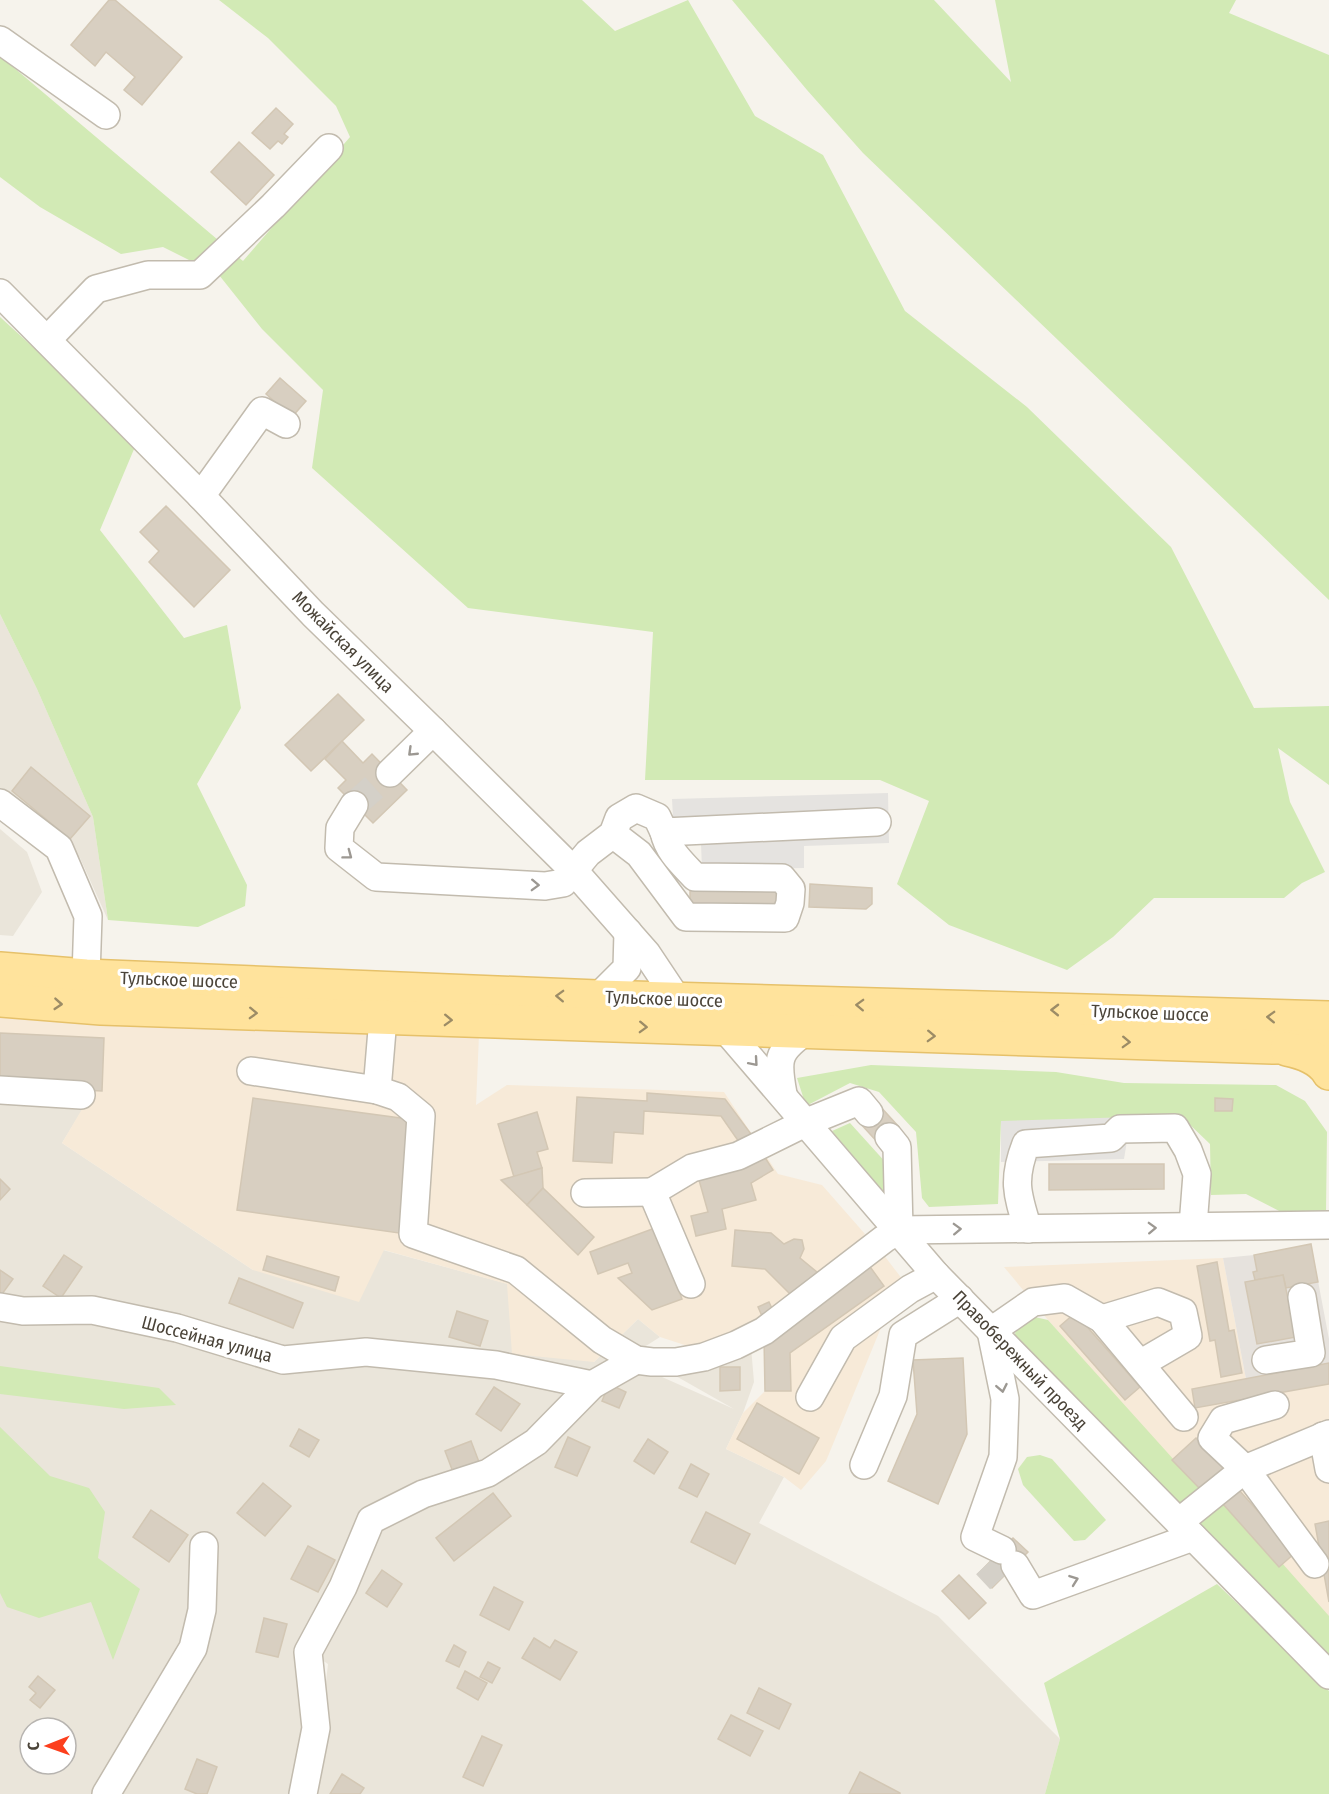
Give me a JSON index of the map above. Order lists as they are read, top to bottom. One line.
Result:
{"streets":{"main road":["Тульское шоссе"],"street":["Можайская улица","Шоссейная улица","Правобережный проезд"]},"crossings":[["Можайская улица","Тульское шоссе"],["Тульское шоссе","Правобережный проезд"]],"north":"left"}
